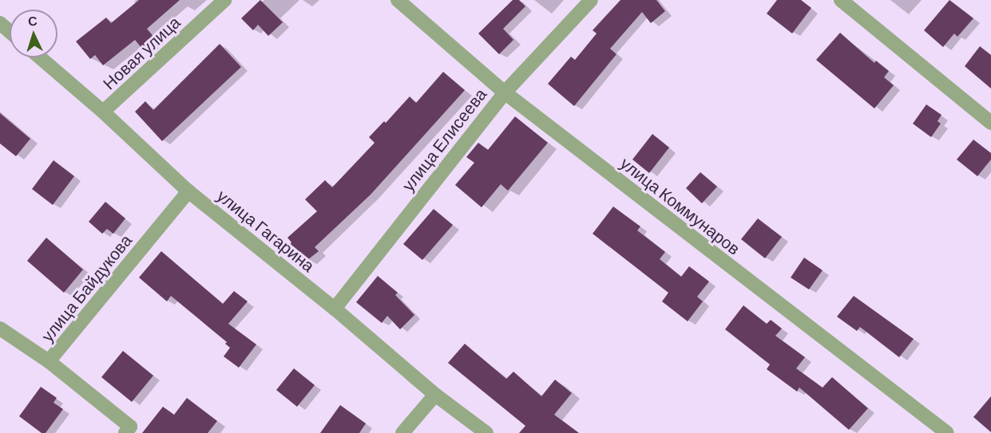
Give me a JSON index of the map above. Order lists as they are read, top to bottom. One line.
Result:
{"streets":{"street":["Новая улица","улица Елисеева","улица Коммунаров","улица Гагарина","улица Байдукова"]},"crossings":[["Новая улица","улица Гагарина"],["улица Елисеева","улица Коммунаров"],["улица Елисеева","улица Гагарина"],["улица Гагарина","улица Байдукова"]],"north":"top"}
